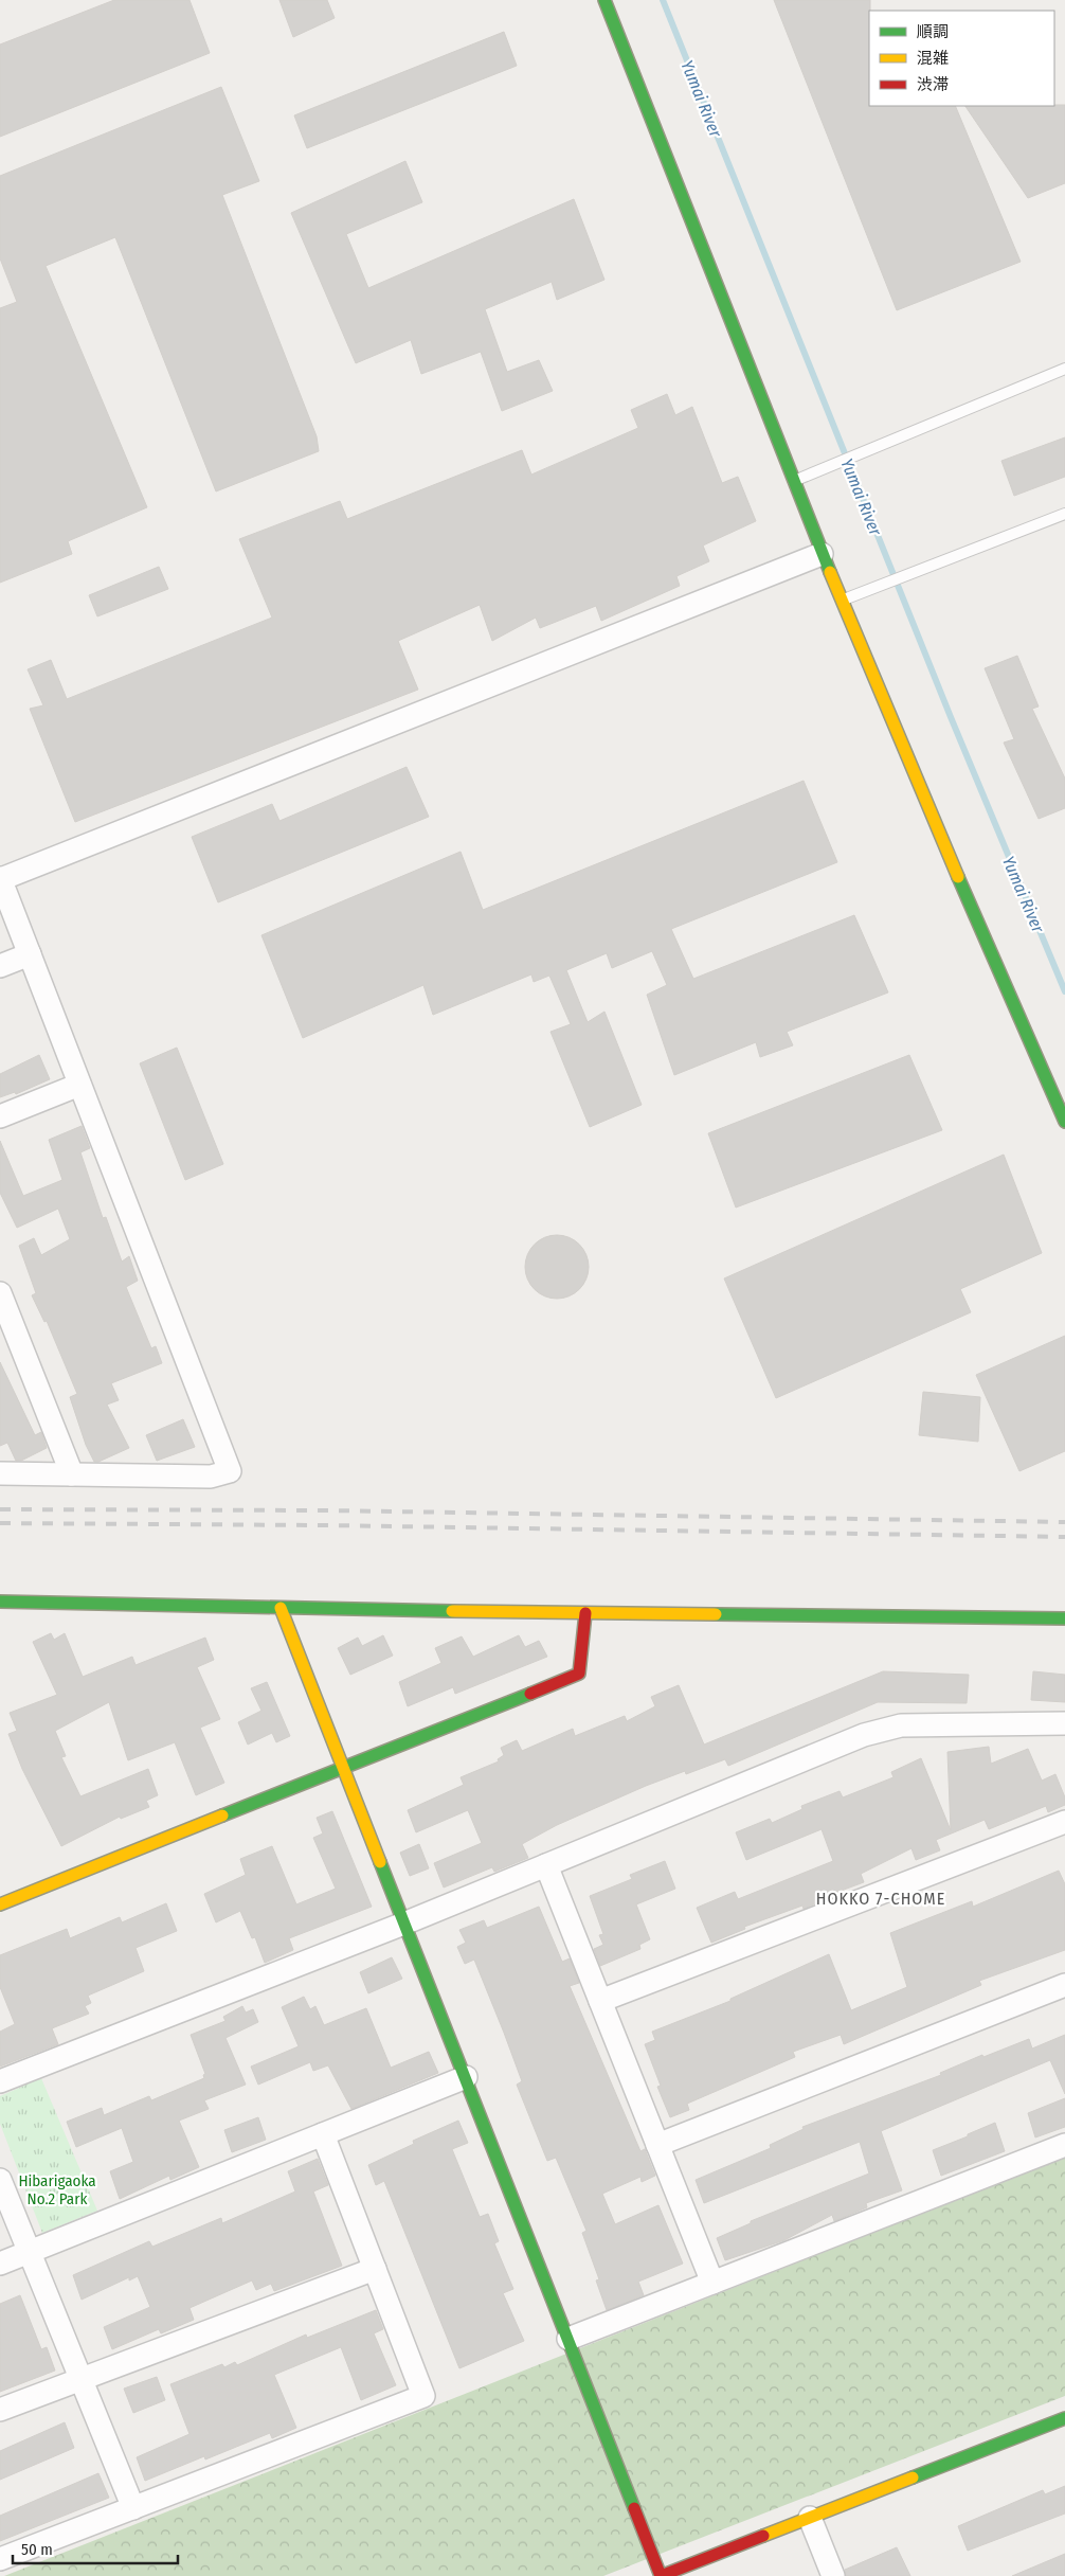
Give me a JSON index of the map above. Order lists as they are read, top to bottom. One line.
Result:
{"districts":["HOKKO 7-CHOME"],"water":["Yumai River"],"parks":["Hibarigaoka No.2 Park"],"legend":["順調","混雑","渋滞"],"scale_bar":"50 m"}
